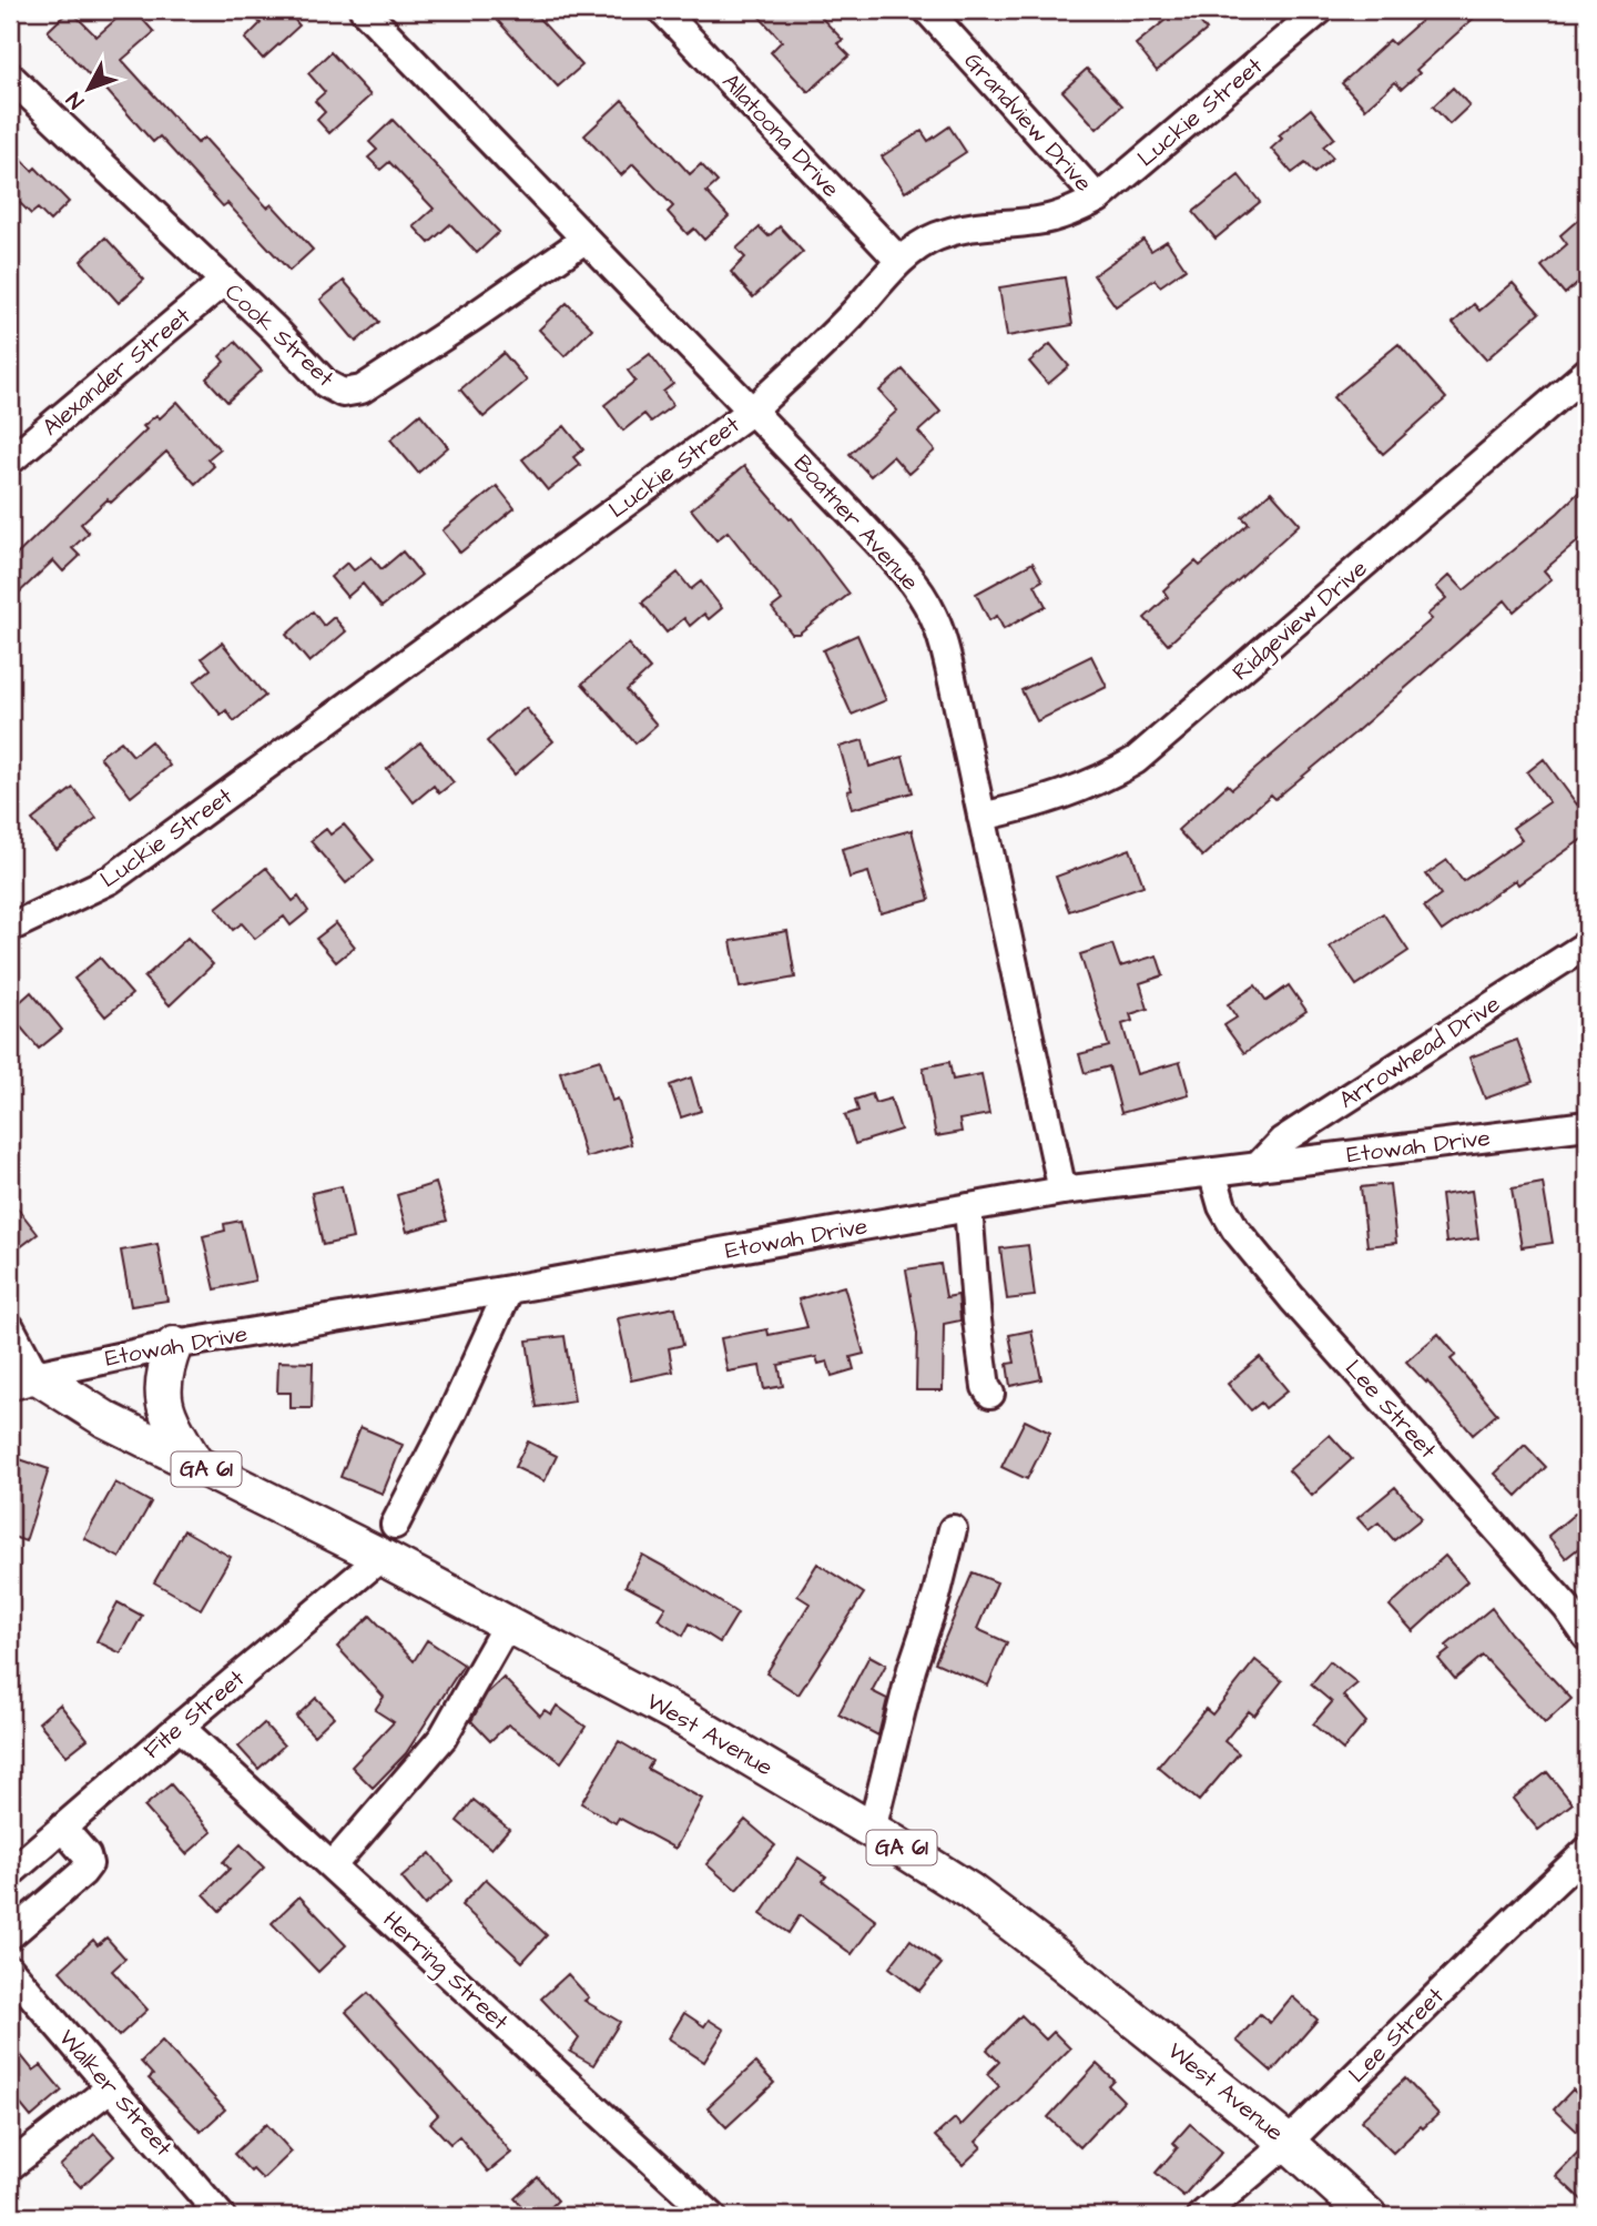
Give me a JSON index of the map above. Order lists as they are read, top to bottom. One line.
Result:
{"streets":{"main road":["GA 61","West Avenue"],"street":["Luckie Street","Grandview Drive","Allatoona Drive","Cook Street","Alexander Street","Boatner Avenue","Ridgeview Drive","Arrowhead Drive","Etowah Drive","Lee Street","Fite Street","Herring Street","Walker Street"]},"crossings":[["Luckie Street","Grandview Drive"],["Luckie Street","Allatoona Drive"],["Luckie Street","Boatner Avenue"],["Cook Street","Alexander Street"],["Cook Street","Boatner Avenue"],["Boatner Avenue","Ridgeview Drive"],["Boatner Avenue","Etowah Drive"],["Arrowhead Drive","Etowah Drive"],["Etowah Drive","Lee Street"],["Etowah Drive","West Avenue"],["Lee Street","West Avenue"],["Fite Street","West Avenue"],["Fite Street","Herring Street"]],"north":"bottom left"}
